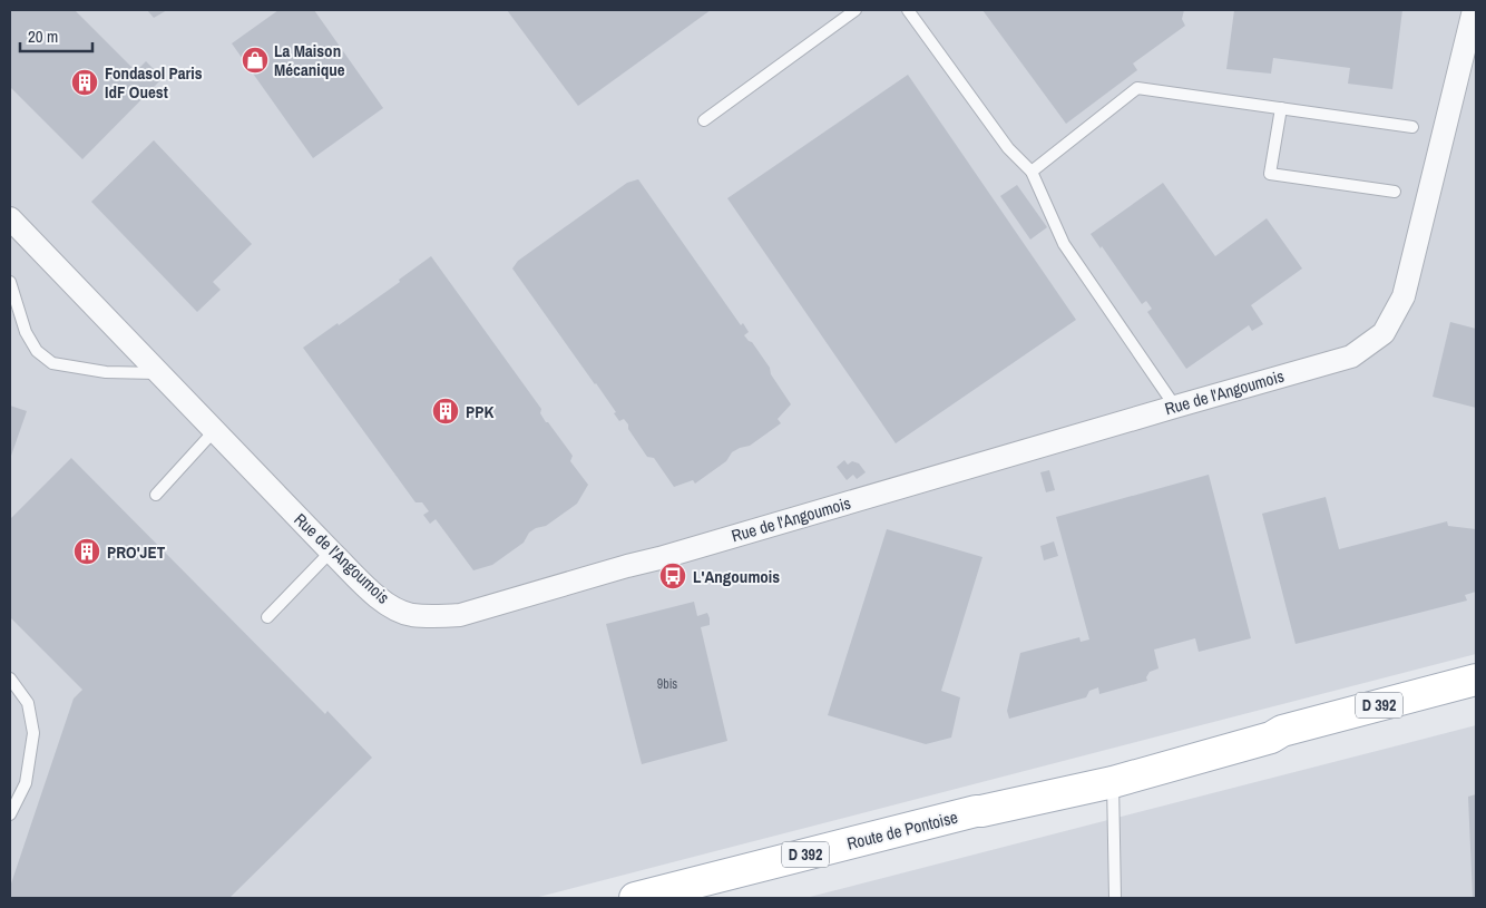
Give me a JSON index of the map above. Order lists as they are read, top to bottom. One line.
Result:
{"streets":{"main road":["D 392","Route de Pontoise"],"street":["Rue de l'Angoumois"]},"places":{"shop":["La Maison Mécanique"],"building":["Fondasol Paris IdF Ouest","PPK","PRO'JET"],"bus stop":["L'Angoumois"]},"house_numbers":["9bis"],"scale_bar":"20 m"}
